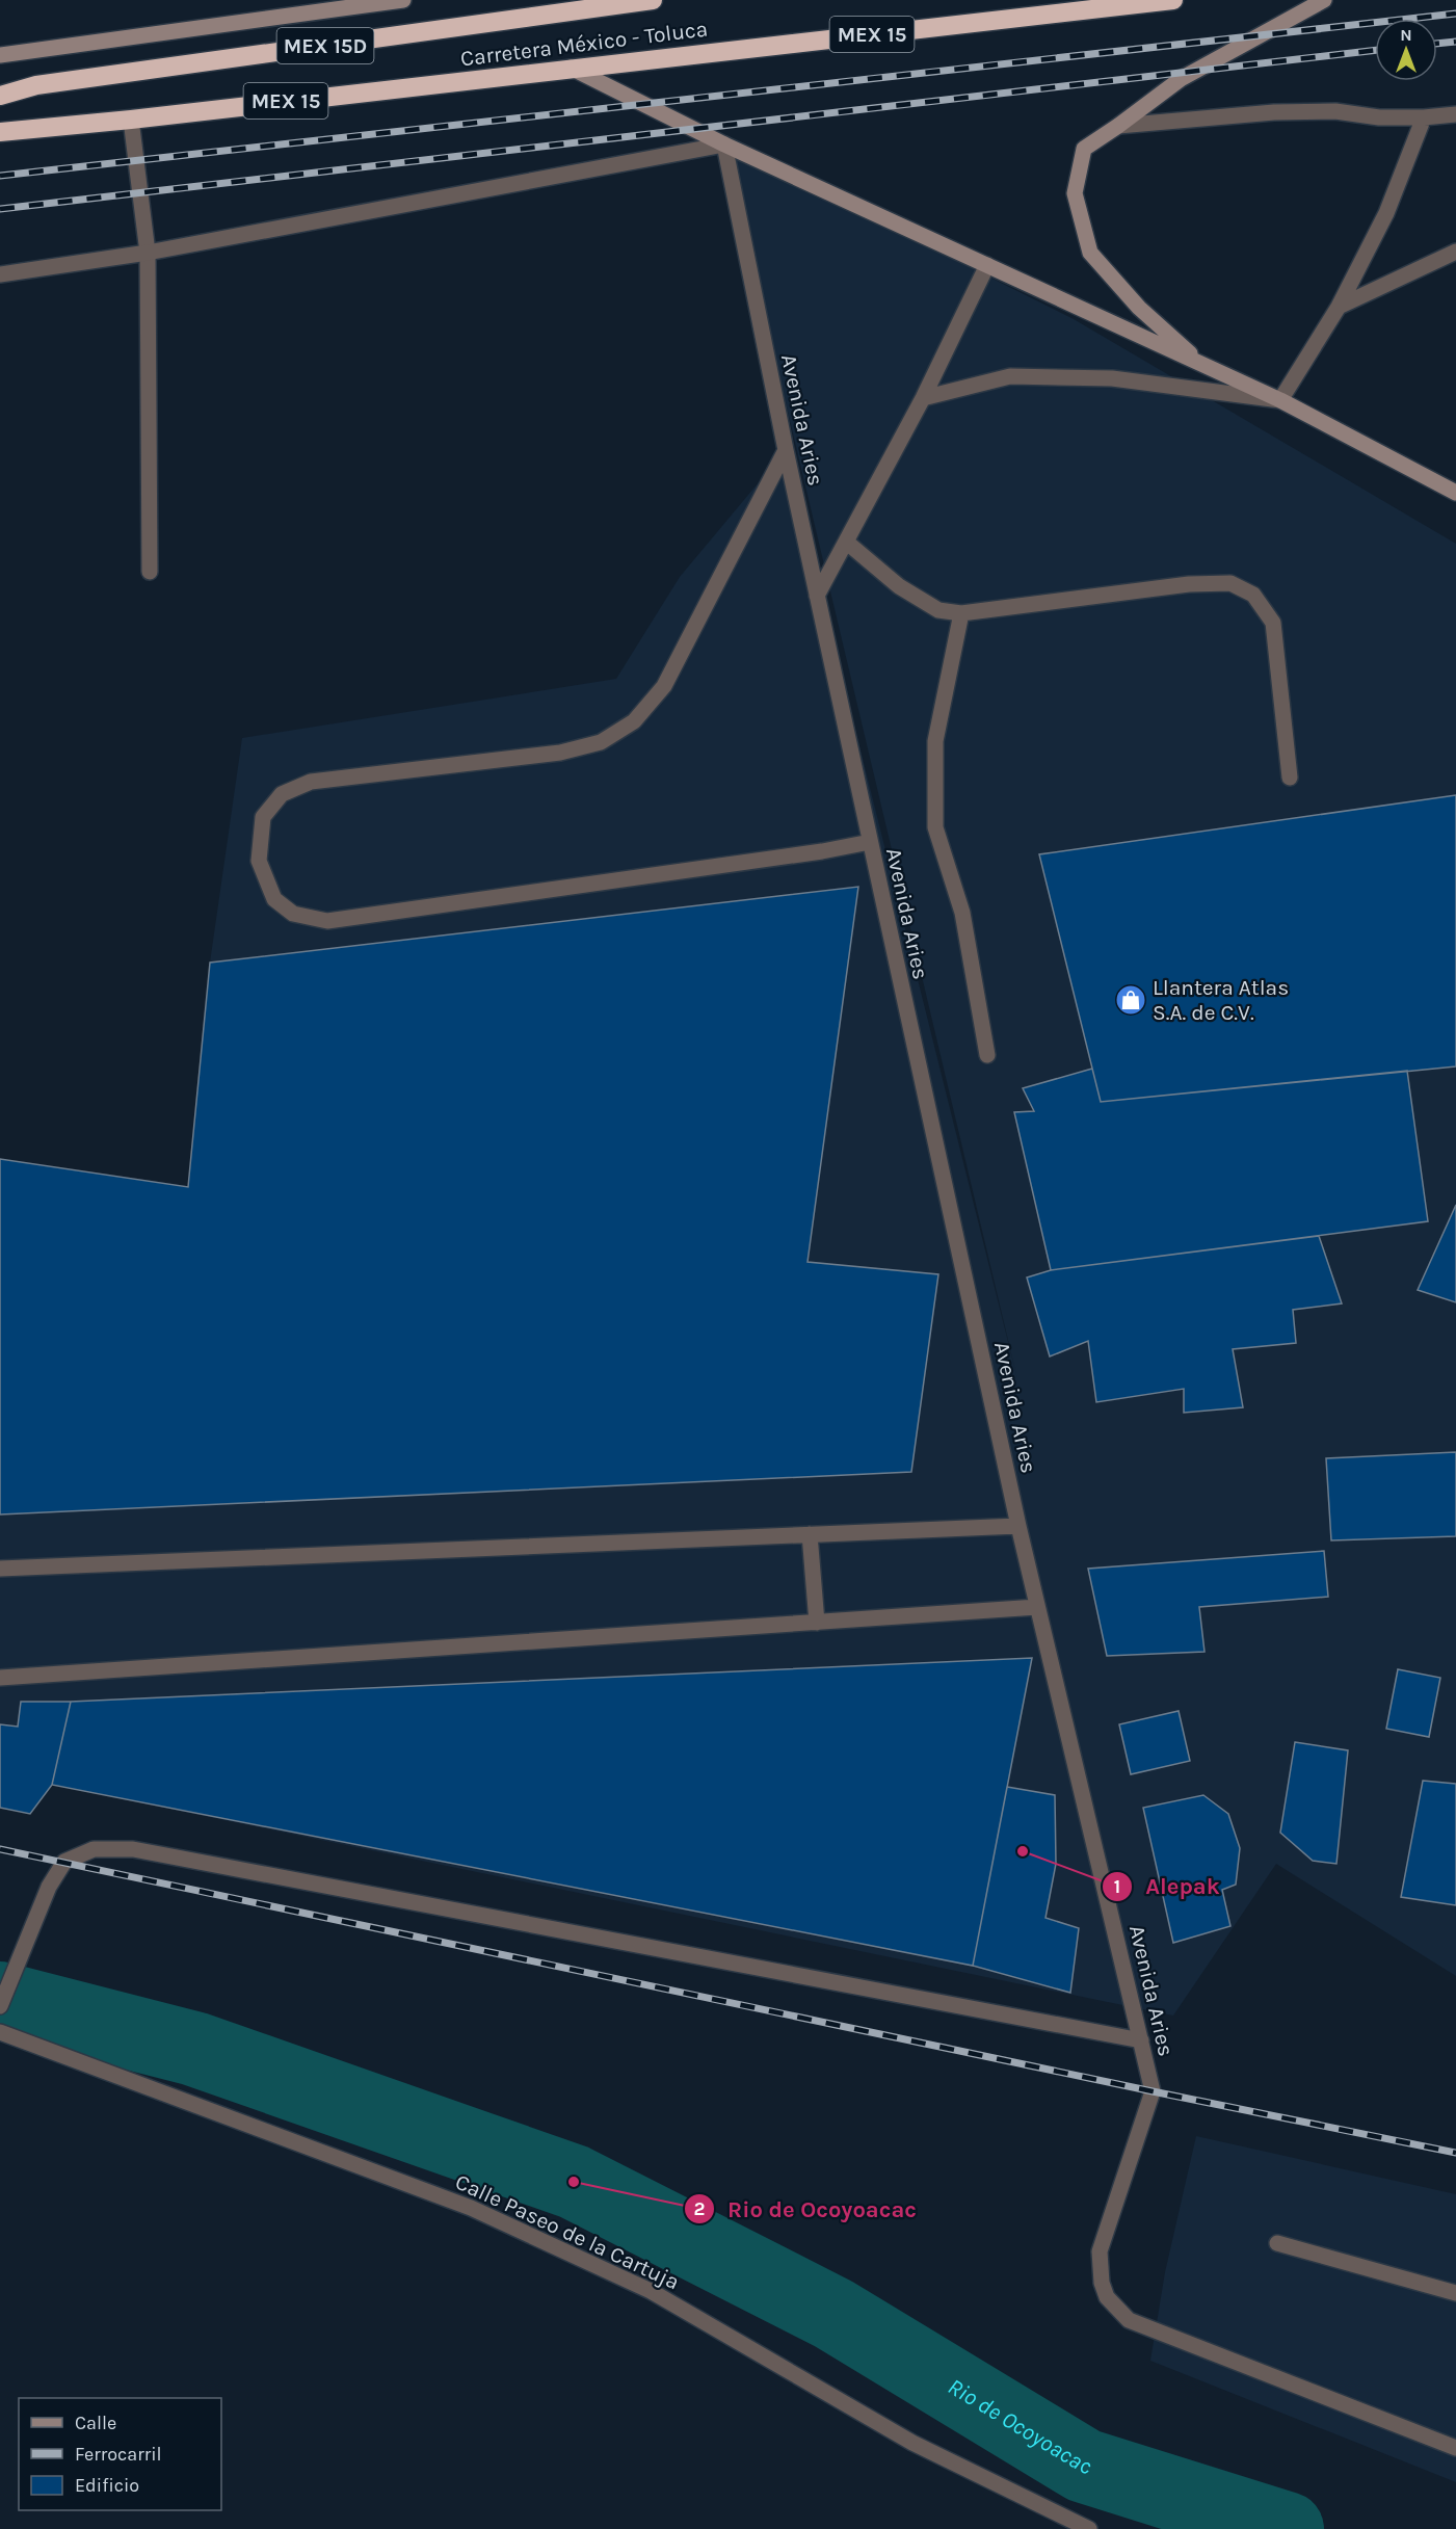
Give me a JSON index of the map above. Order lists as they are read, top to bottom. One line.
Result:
{"streets":{"highway":["MEX 15","Carretera México - Toluca","MEX 15D"],"street":["Avenida Aries","Calle Paseo de la Cartuja"]},"water":["Rio de Ocoyoacac"],"places":{"shop":["Llantera Atlas S.A. de C.V."],"other":["Alepak","Rio de Ocoyoacac"]},"legend":["Calle","Ferrocarril","Edificio"],"north":"top"}
